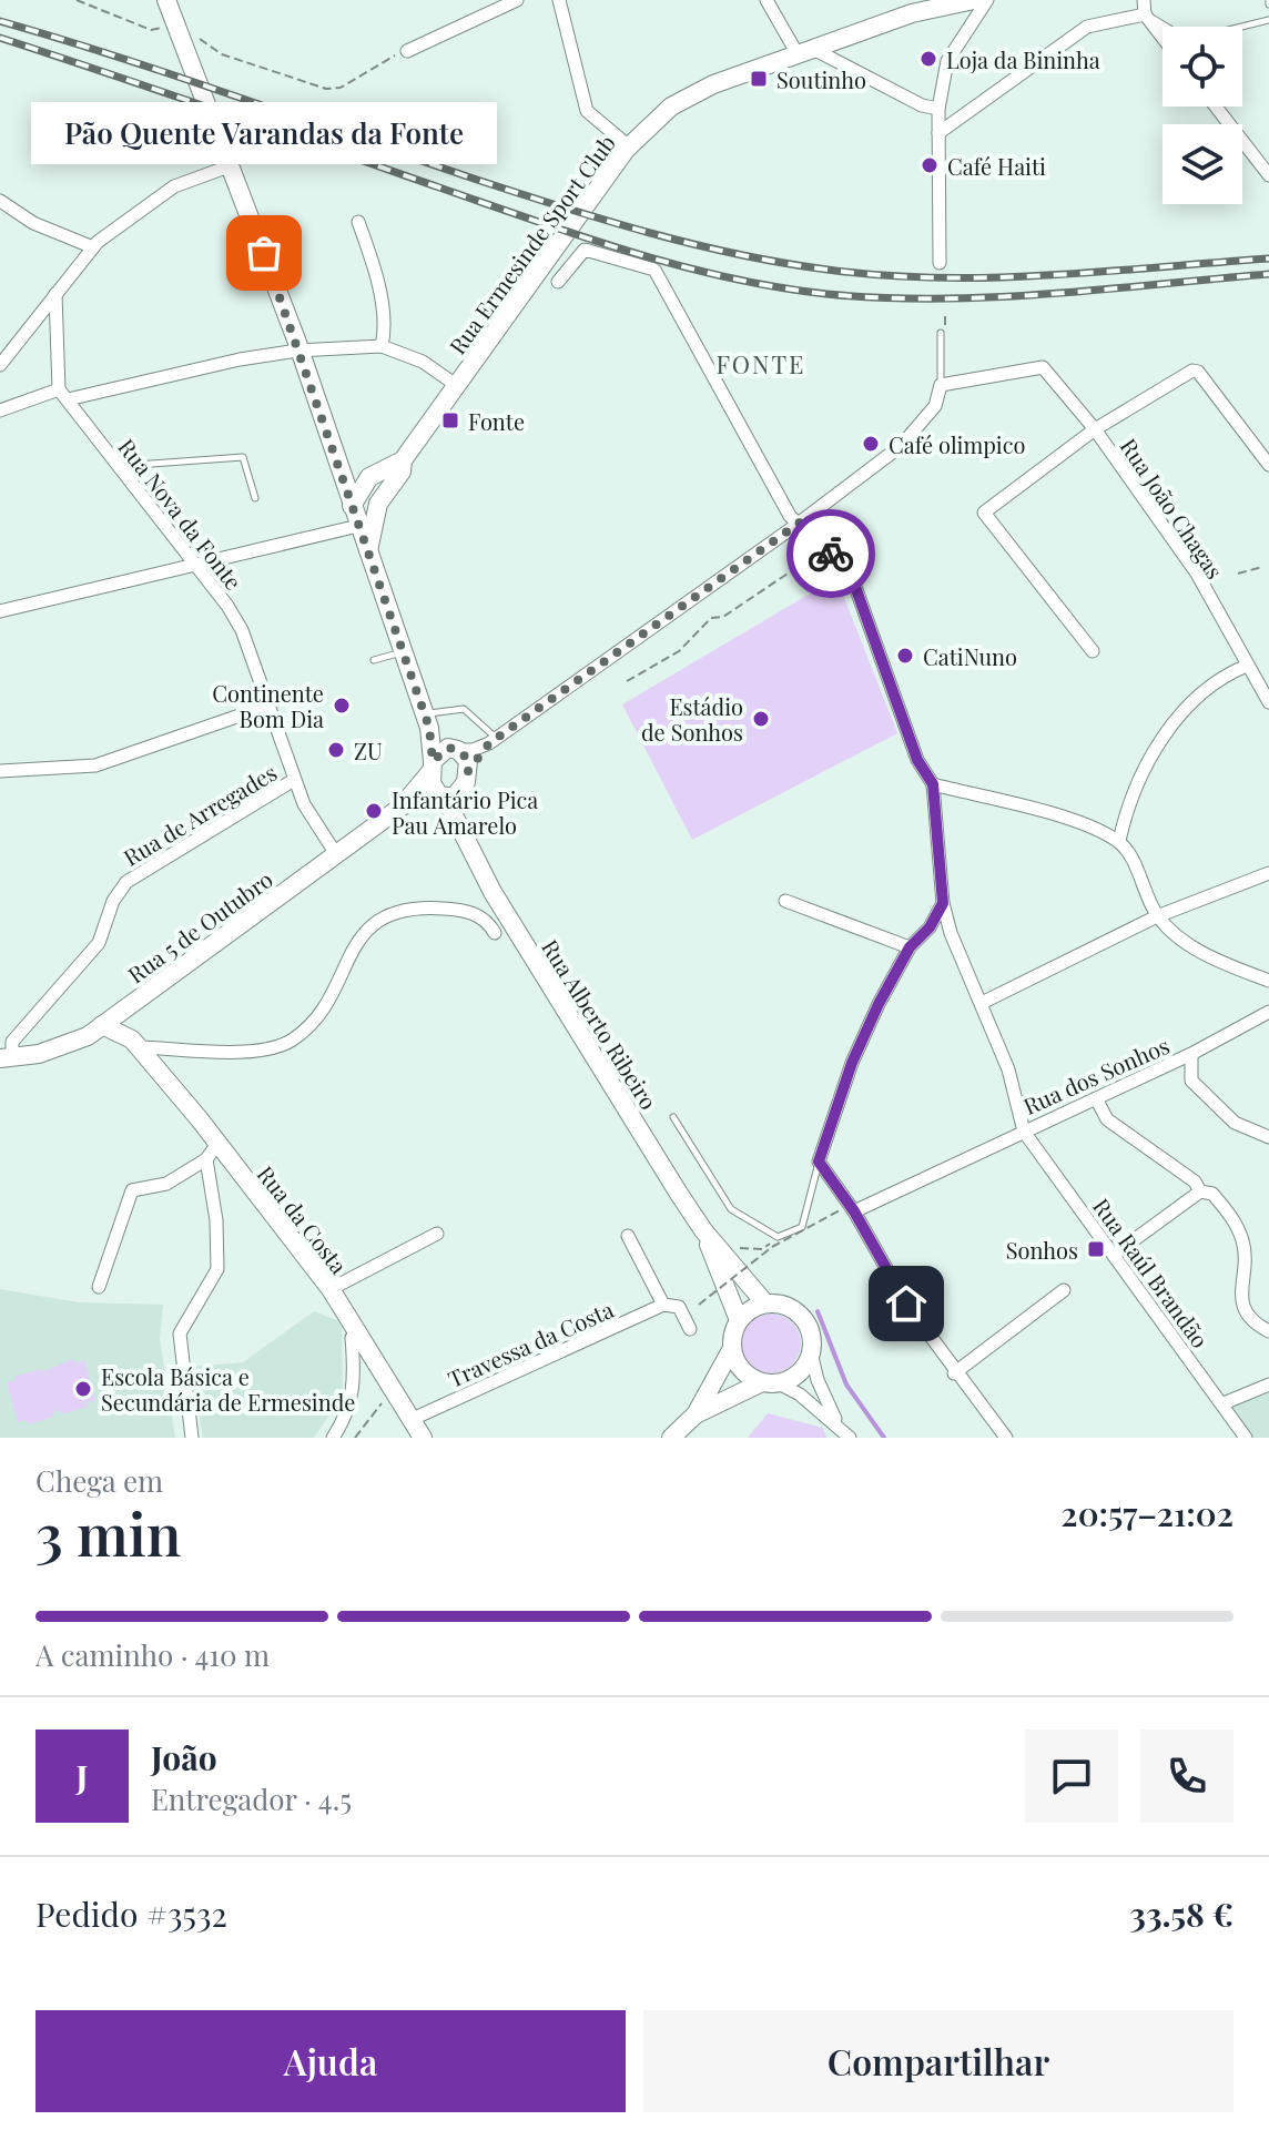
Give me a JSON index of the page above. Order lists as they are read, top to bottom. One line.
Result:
{"streets":{"main road":["Rua Ermesinde Sport Club","Rua 5 de Outubro","Rua Alberto Ribeiro","Rua da Costa"],"street":["Rua João Chagas","Rua Nova da Fonte","Rua de Arregades","Rua dos Sonhos","Rua Raúl Brandão","Travessa da Costa"]},"crossings":[["Rua Nova da Fonte","Rua de Arregades"],["Rua Nova da Fonte","Rua 5 de Outubro"],["Rua de Arregades","Rua 5 de Outubro"],["Rua 5 de Outubro","Rua Alberto Ribeiro"],["Rua 5 de Outubro","Rua da Costa"],["Rua dos Sonhos","Rua Raúl Brandão"],["Rua da Costa","Travessa da Costa"]],"districts":["FONTE"],"places":{"other":["Loja da Bininha","Café Haiti","Pão Quente Varandas da Fonte","Café olimpico","CatiNuno","Continente Bom Dia","Estádio de Sonhos","ZU","Infantário Pica Pau Amarelo","Escola Básica e Secundária de Ermesinde"],"transit":["Soutinho","Fonte","Sonhos"]},"page":{"bubble":"Pão Quente Varandas da Fonte","heading":["3 min","Chega em","20:57–21:02"],"panel":["João","Entregador · 4.5","Pedido #3532","33.58 €"],"bar":"A caminho · 410 m","round":"J","buttons":["Ajuda","Compartilhar"]}}
